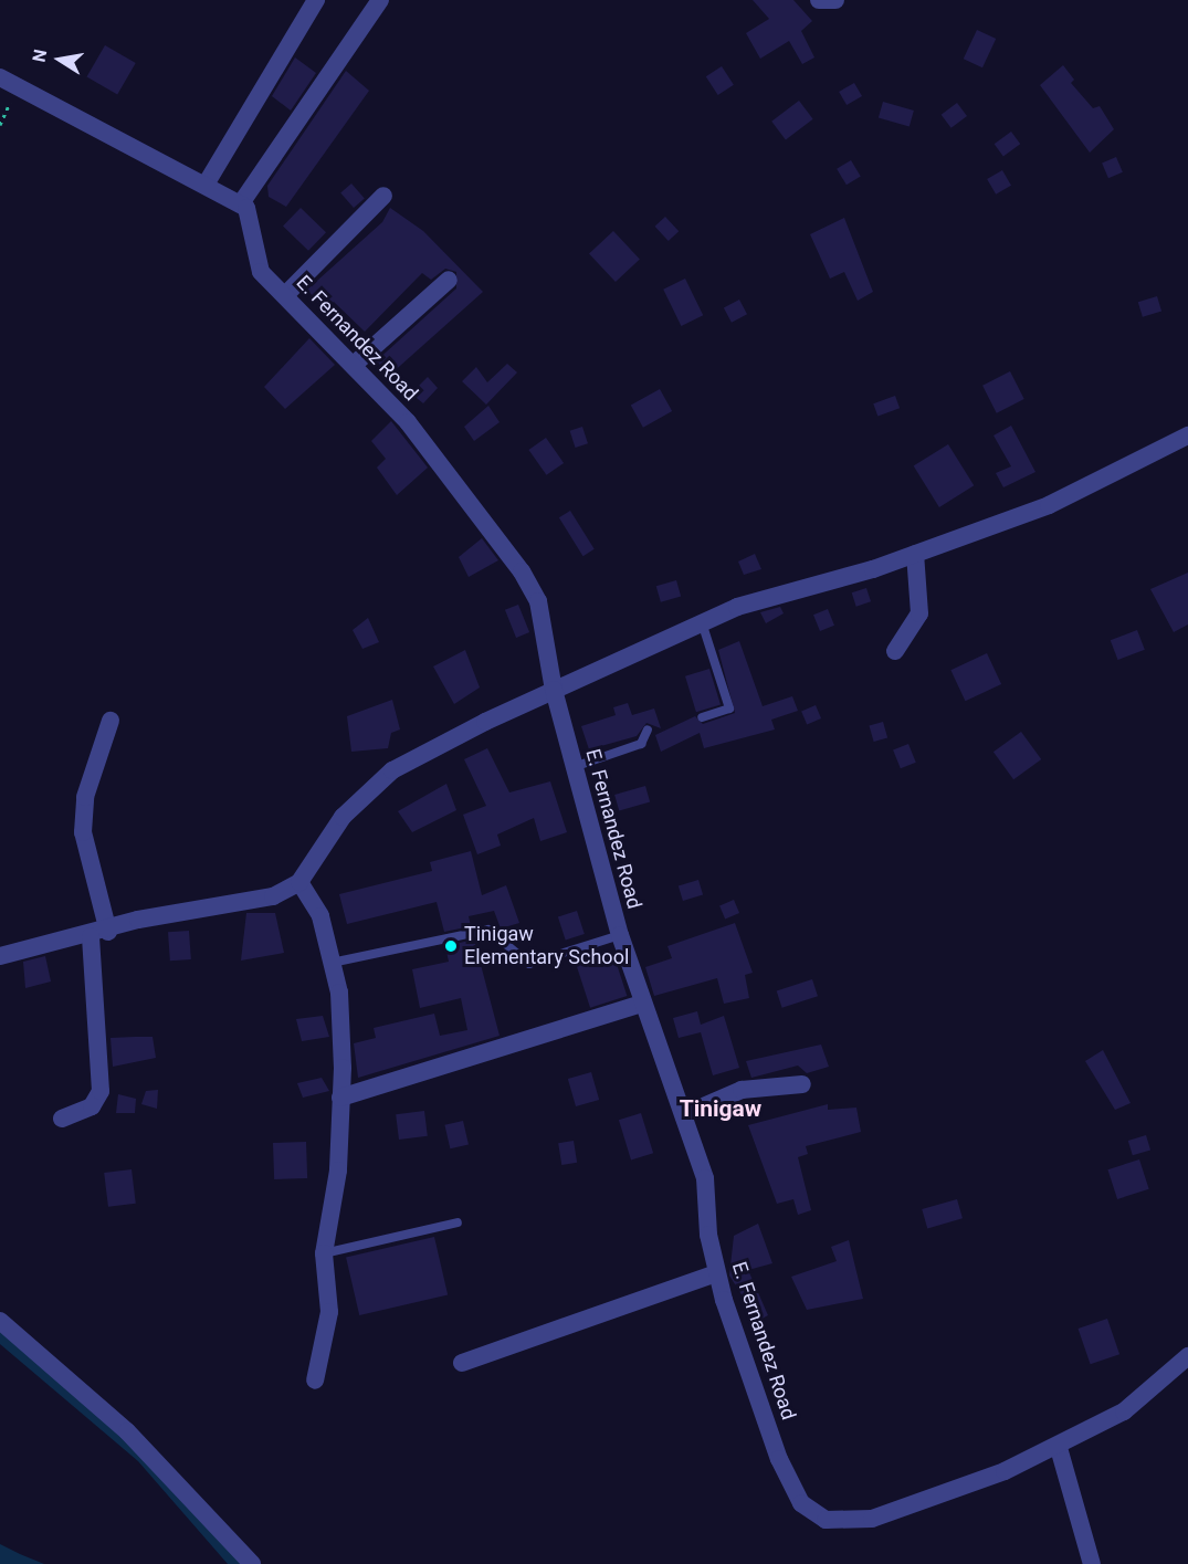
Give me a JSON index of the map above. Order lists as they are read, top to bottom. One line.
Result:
{"streets":{"street":["E. Fernandez Road"]},"districts":["Tinigaw"],"places":["Tinigaw Elementary School"],"north":"left"}
